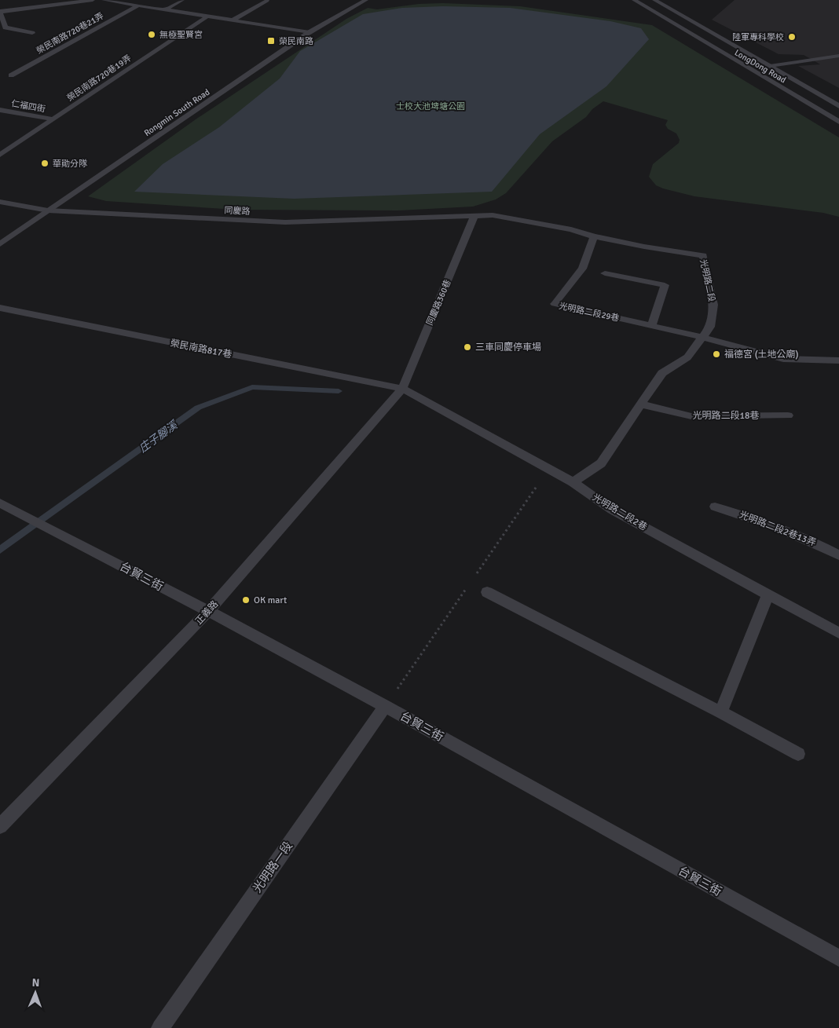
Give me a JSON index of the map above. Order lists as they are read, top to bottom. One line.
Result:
{"streets":{"street":["榮民南路720巷21弄","LongDong Road","榮民南路720巷19弄","仁福四街","Rongmin South Road","同慶路","光明路二段","同慶路360巷","光明路二段29巷","榮民南路817巷","光明路二段18巷","光明路二段2巷","光明路二段2巷13弄","台貿三街","正義路","光明路一段"]},"crossings":[["榮民南路720巷19弄","仁福四街"],["Rongmin South Road","同慶路"],["同慶路","光明路二段"],["同慶路","同慶路360巷"],["光明路二段","同慶路360巷"],["光明路二段","光明路二段29巷"],["光明路二段","光明路二段18巷"],["光明路二段","光明路二段2巷"],["同慶路360巷","榮民南路817巷"],["同慶路360巷","光明路二段2巷"],["同慶路360巷","正義路"],["榮民南路817巷","光明路二段2巷"],["榮民南路817巷","正義路"],["光明路二段2巷","正義路"],["台貿三街","正義路"],["台貿三街","光明路一段"]],"water":["庄子腳溪"],"parks":["士校大池埤塘公園"],"places":{"other":["無極聖賢宮","陸軍專科學校","華勛分隊","三車同慶停車場","福德宮 (土地公廟)","OK mart"],"transit":["榮民南路"]},"north":"top"}
